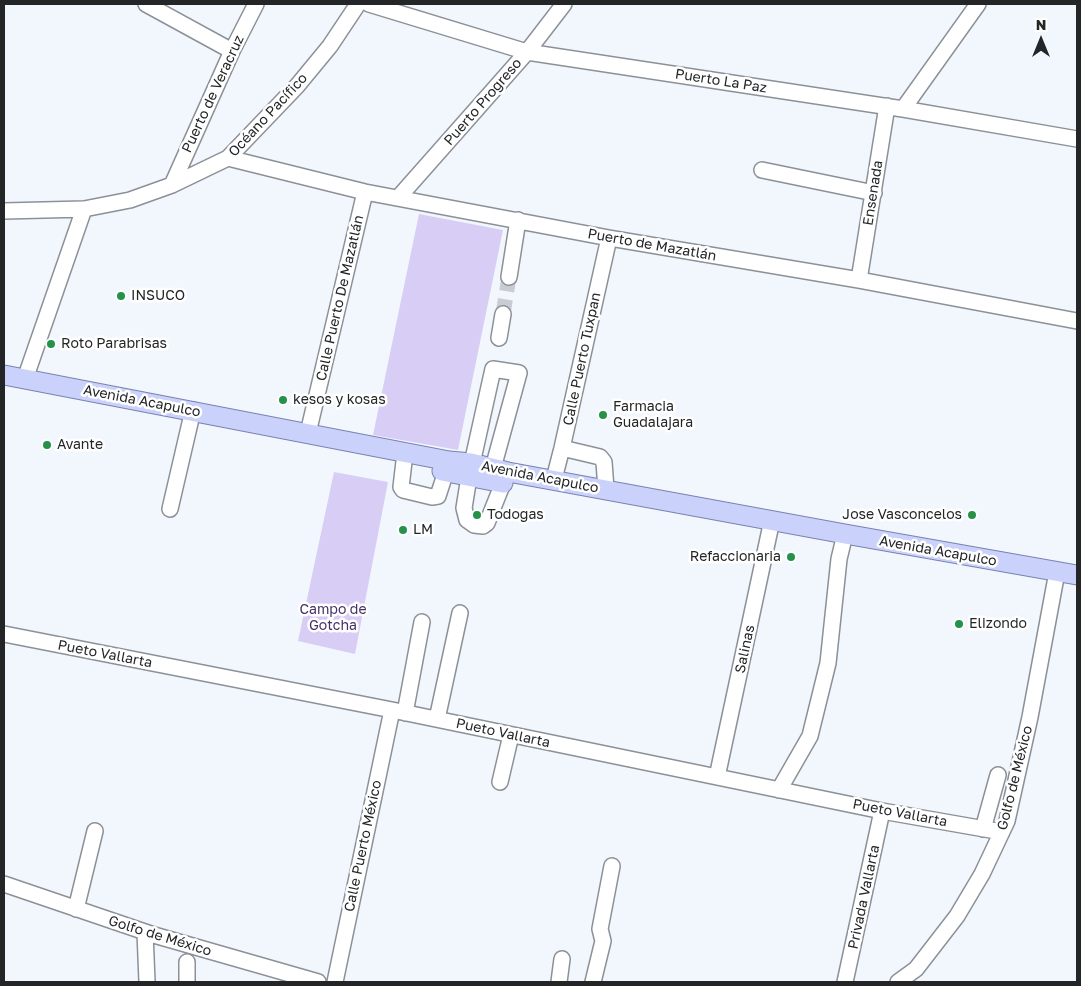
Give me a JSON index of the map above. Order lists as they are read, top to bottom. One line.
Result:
{"streets":{"main road":["Avenida Acapulco"],"street":["Puerto La Paz","Puerto de Veracruz","Puerto Progreso","Océano Pacífico","Ensenada","Puerto de Mazatlán","Calle Puerto De Mazatlán","Calle Puerto Tuxpan","Salinas","Pueto Vallarta","Golfo de México","Calle Puerto México","Privada Vallarta"]},"crossings":[["Puerto La Paz","Puerto Progreso"],["Puerto La Paz","Ensenada"],["Puerto de Veracruz","Océano Pacífico"],["Puerto Progreso","Puerto de Mazatlán"],["Océano Pacífico","Puerto de Mazatlán"],["Ensenada","Puerto de Mazatlán"],["Puerto de Mazatlán","Calle Puerto De Mazatlán"],["Puerto de Mazatlán","Calle Puerto Tuxpan"],["Calle Puerto De Mazatlán","Avenida Acapulco"],["Calle Puerto Tuxpan","Avenida Acapulco"],["Avenida Acapulco","Salinas"],["Avenida Acapulco","Golfo de México"],["Salinas","Pueto Vallarta"],["Pueto Vallarta","Golfo de México"],["Pueto Vallarta","Calle Puerto México"],["Pueto Vallarta","Privada Vallarta"]],"parks":["Campo de Gotcha"],"places":["INSUCO","Roto Parabrisas","kesos y kosas","Farmacia Guadalajara","Avante","Todogas","Jose Vasconcelos","LM","Refaccionaria","Elizondo"],"north":"top"}
